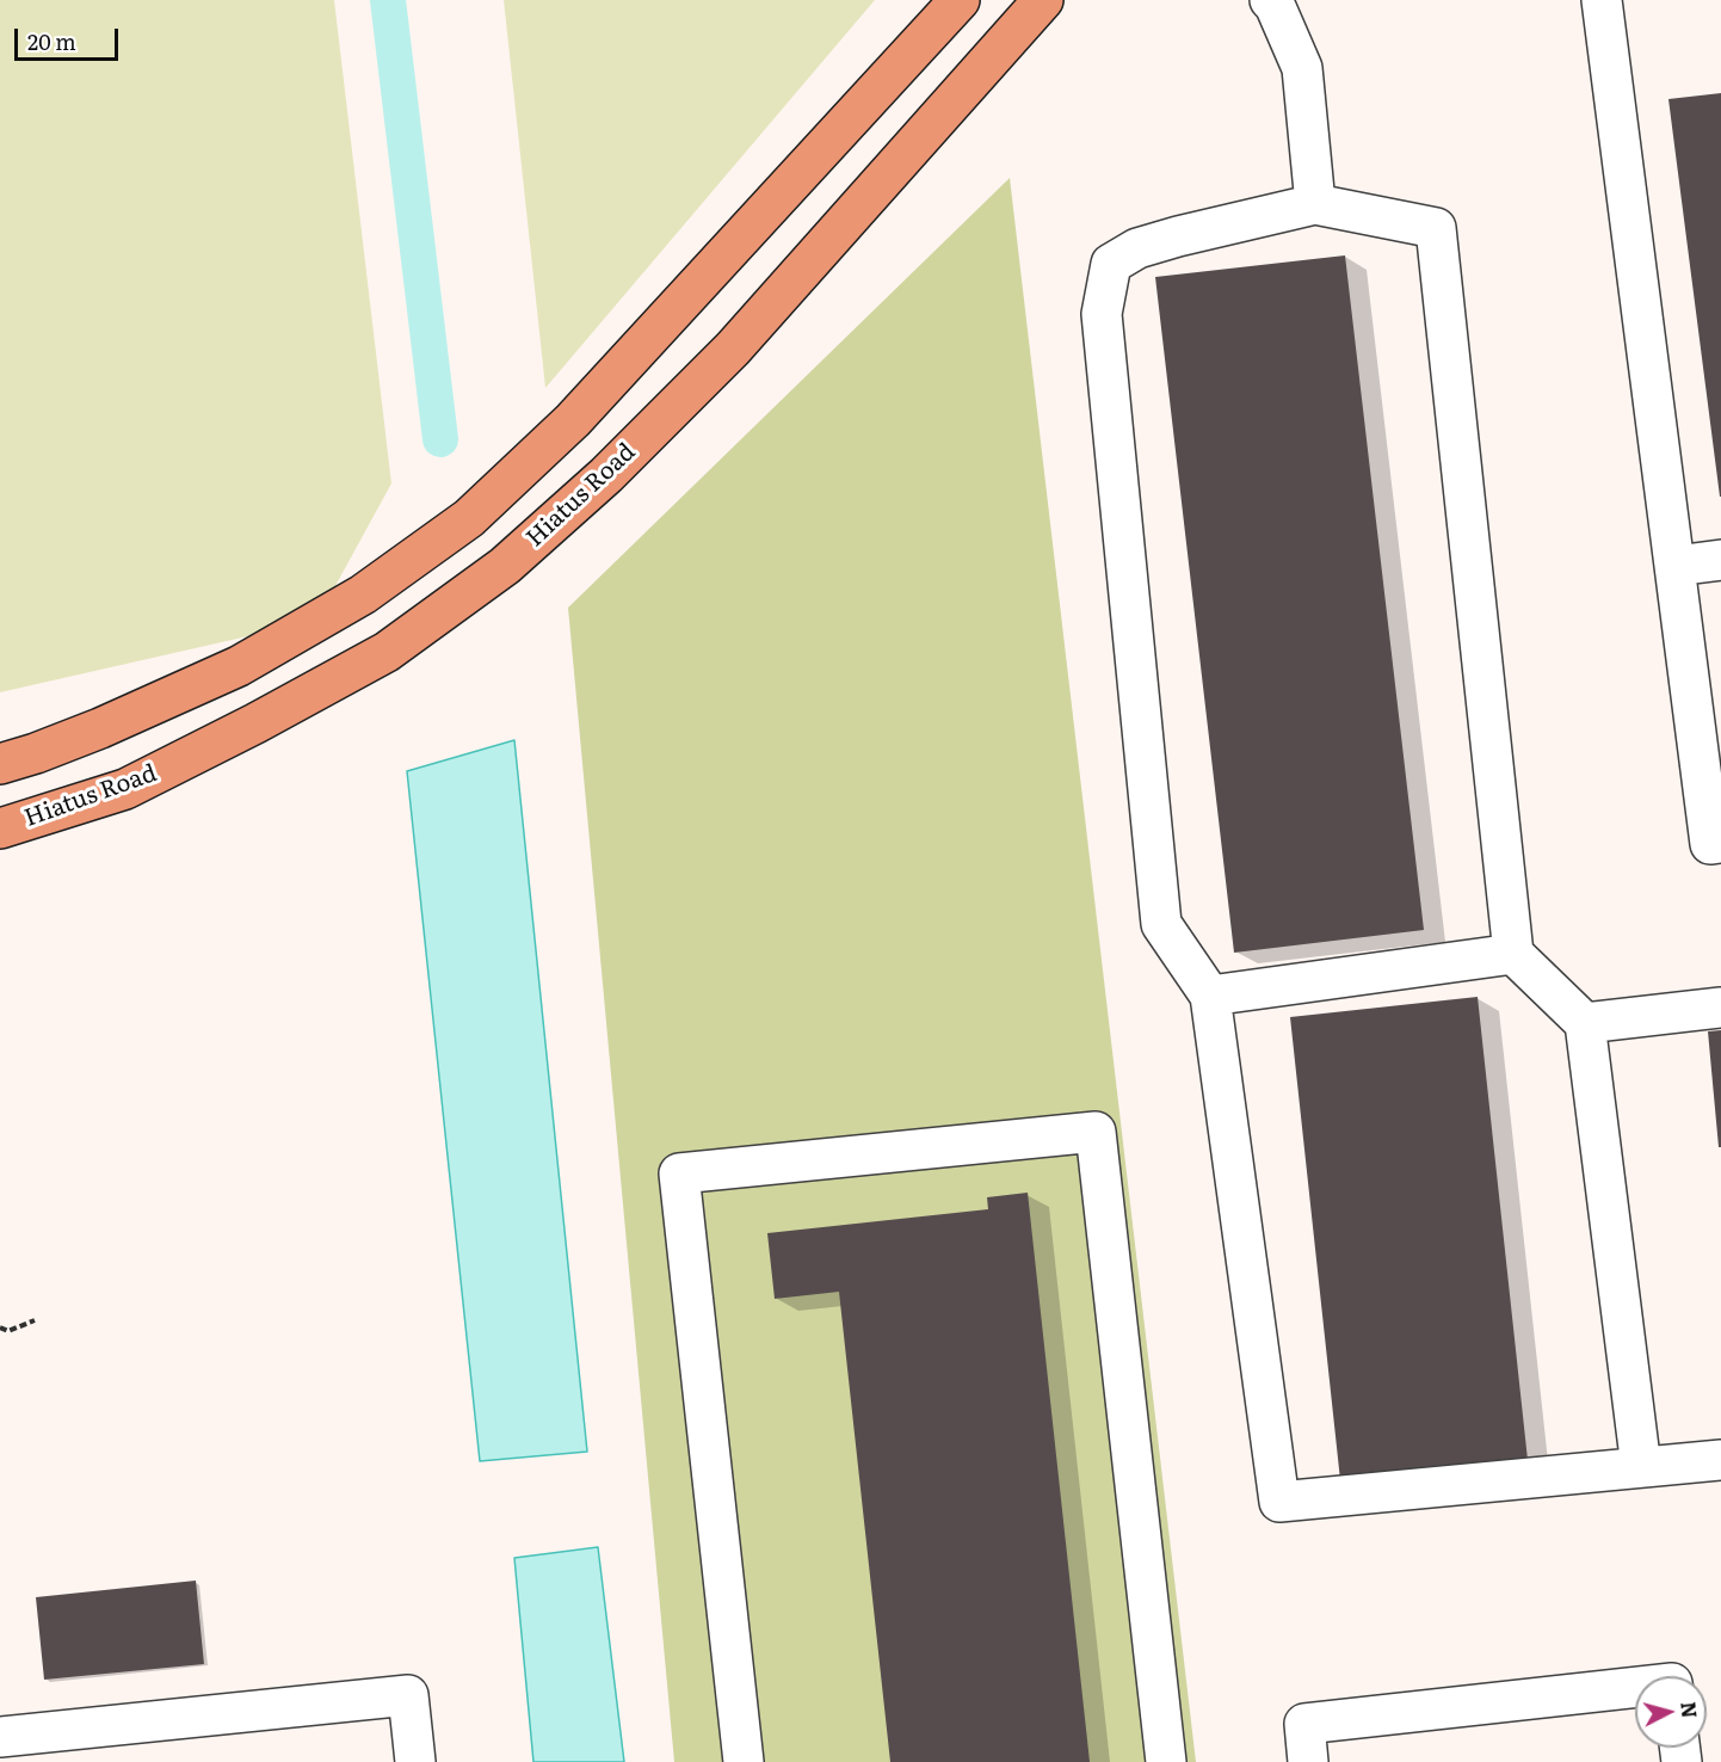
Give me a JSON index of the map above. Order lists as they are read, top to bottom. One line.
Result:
{"streets":{"main road":["Hiatus Road"]},"scale_bar":"20 m","north":"right"}
